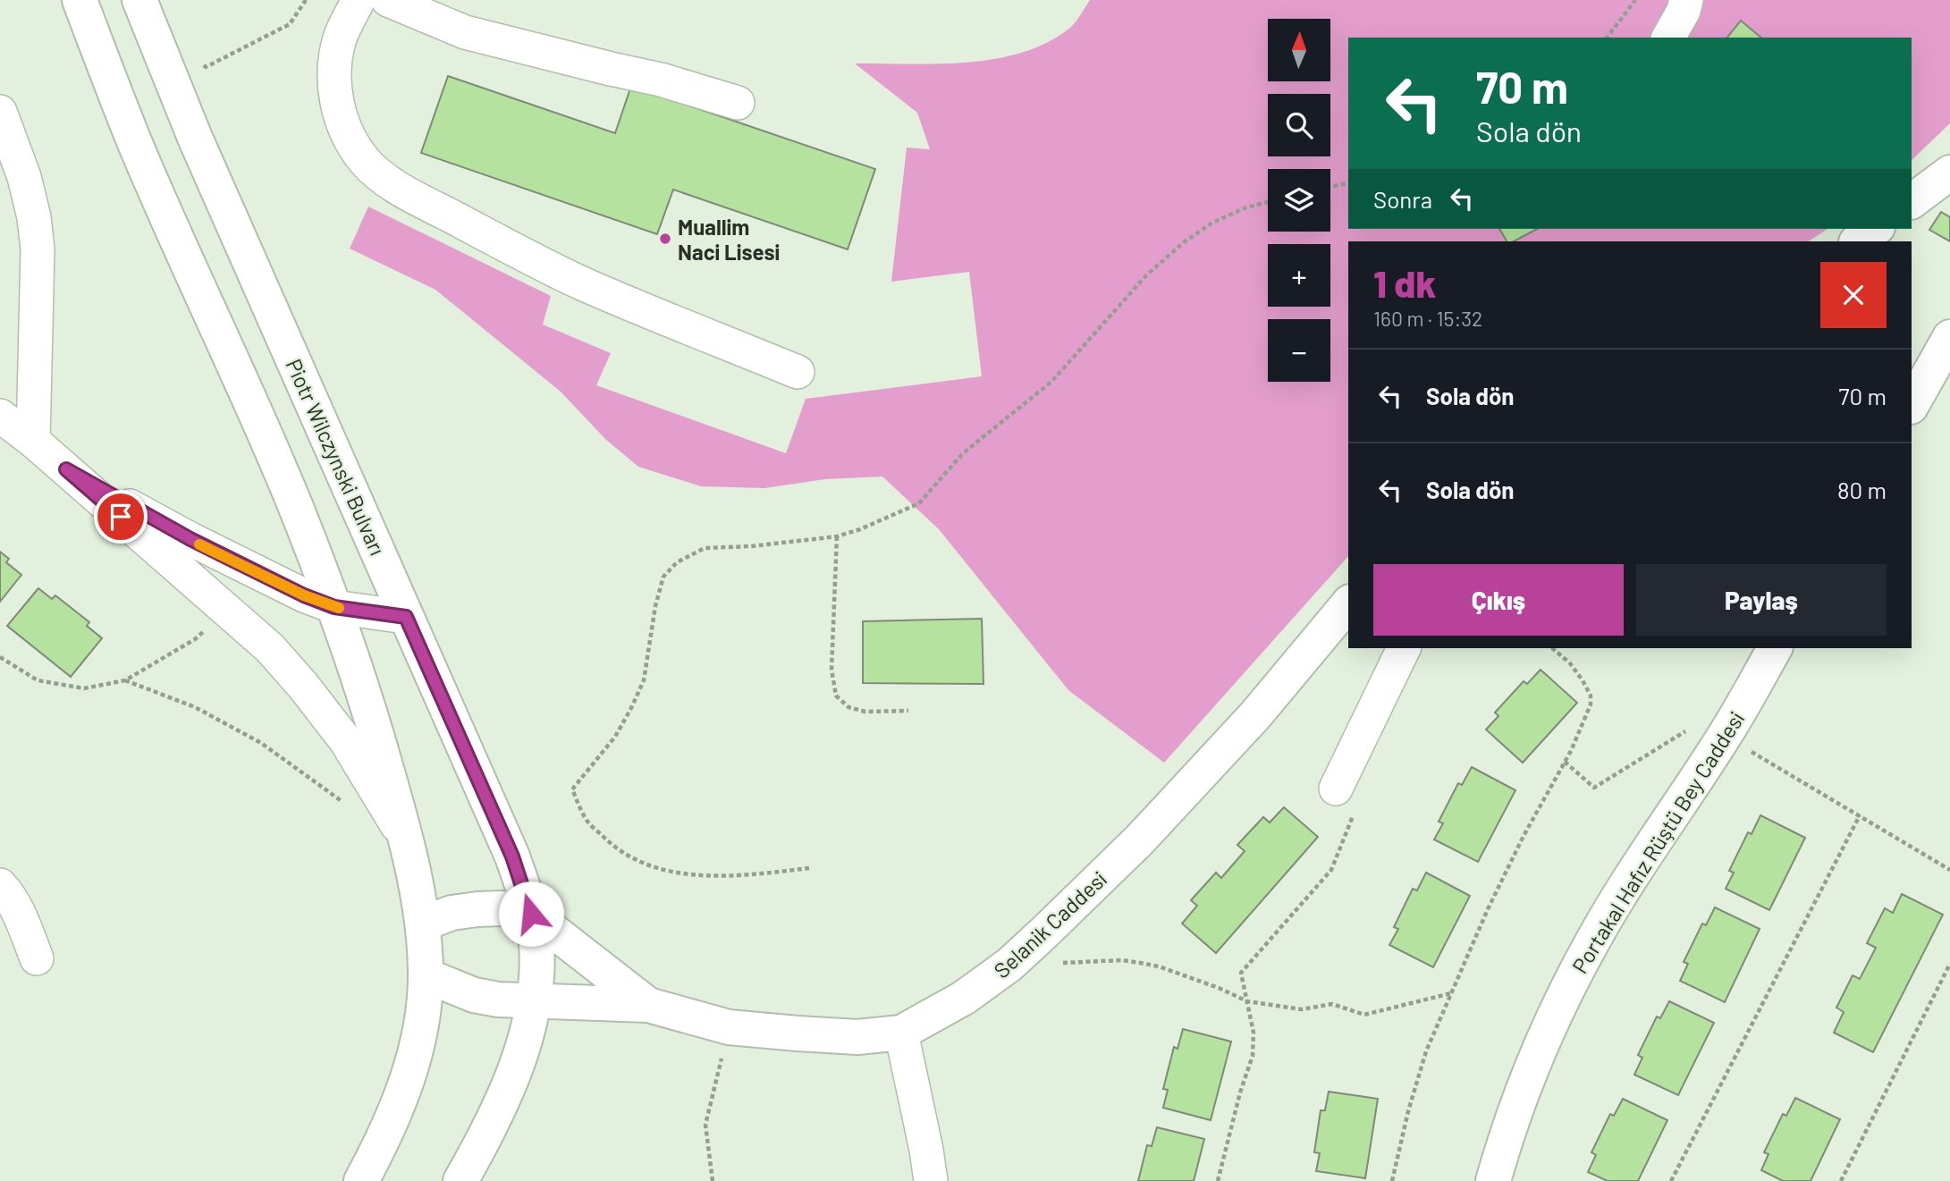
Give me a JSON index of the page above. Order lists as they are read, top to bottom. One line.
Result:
{"streets":{"main road":["Piotr Wilczynski Bulvarı","Portakal Hafız Rüştü Bey Caddesi","Selanik Caddesi"]},"crossings":[["Piotr Wilczynski Bulvarı","Selanik Caddesi"]],"places":["Muallim Naci Lisesi"],"north":"top","page":{"map_buttons":["+","−"],"turn":["70 m","Sola dön"],"then":"Sonra","heading":["1 dk","160 m · 15:32"],"list":[{"name":"Sola dön","value":"70 m"},{"name":"Sola dön","value":"80 m"}],"buttons":["Çıkış","Paylaş"]}}
